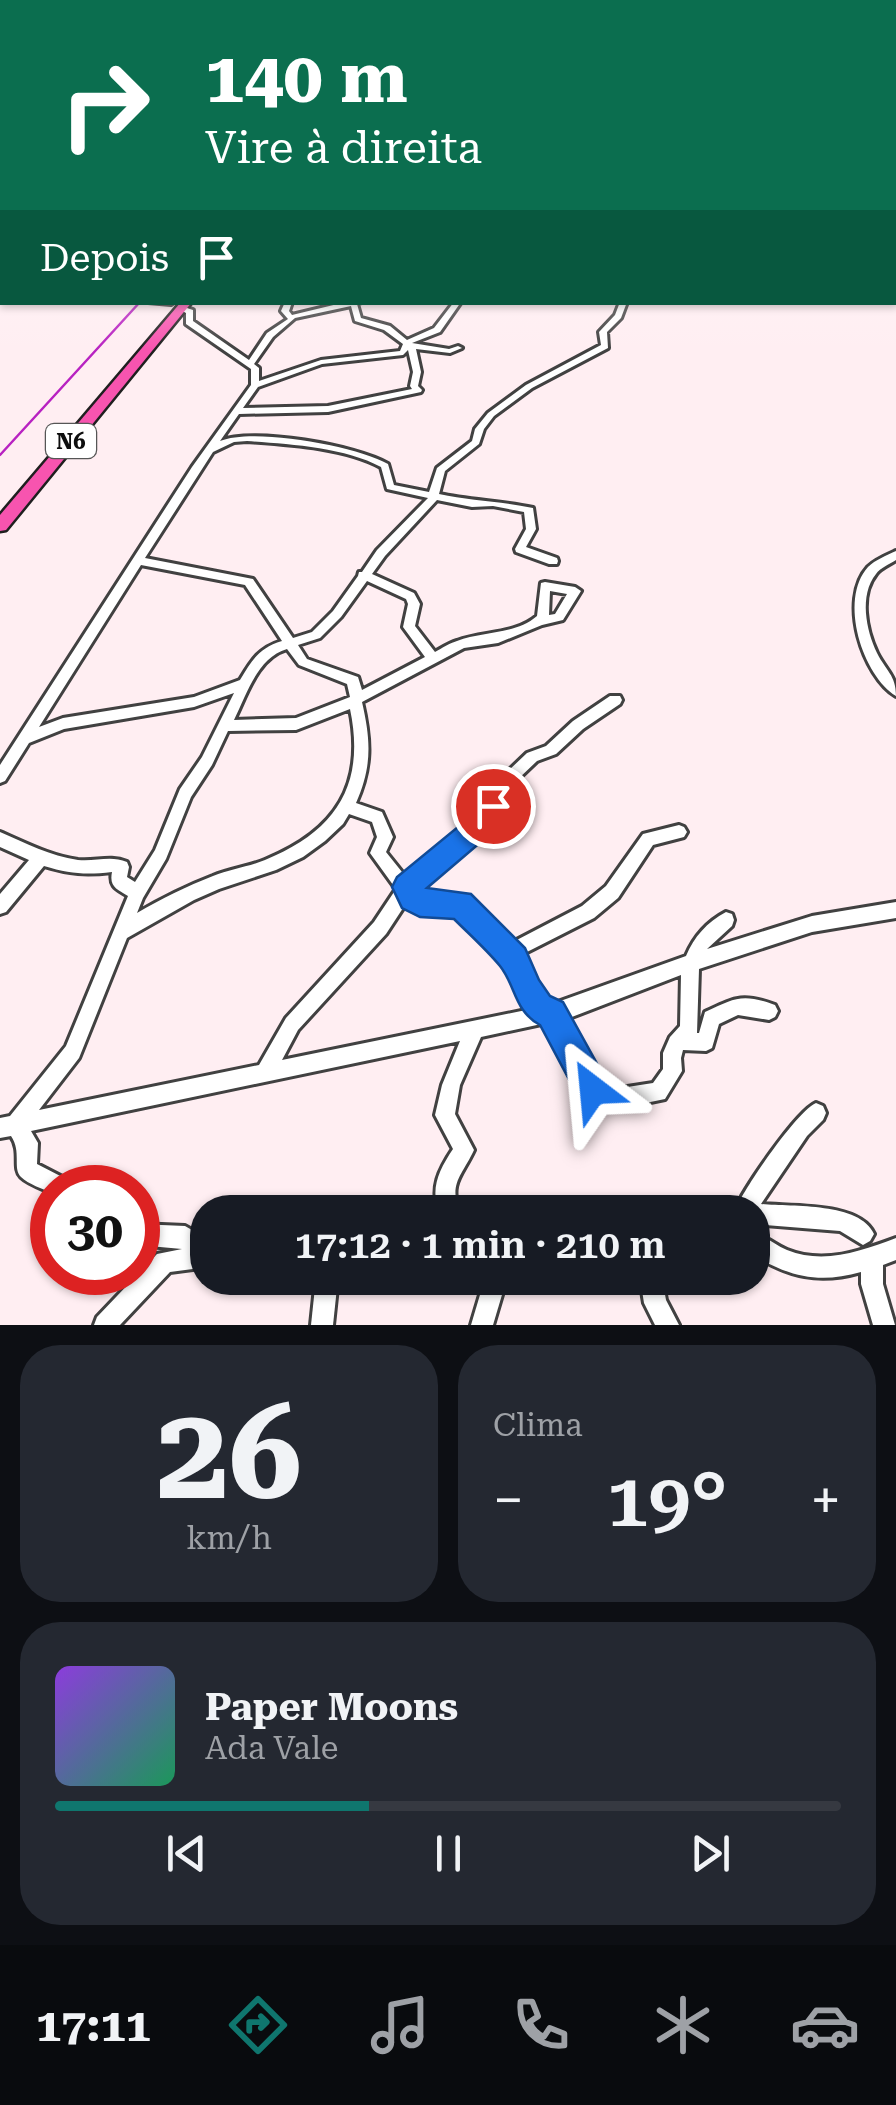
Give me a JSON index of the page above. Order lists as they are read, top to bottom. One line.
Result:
{"streets":{"highway":["N6"]},"page":{"turn":["140 m","Vire à direita"],"then":"Depois","limit":"30","trip":"17:12 · 1 min · 210 m","tile":[["26","km/h"],"Clima"],"heat":["−","19°","+"],"song":["Paper Moons","Ada Vale"],"tabs":"17:11"}}
